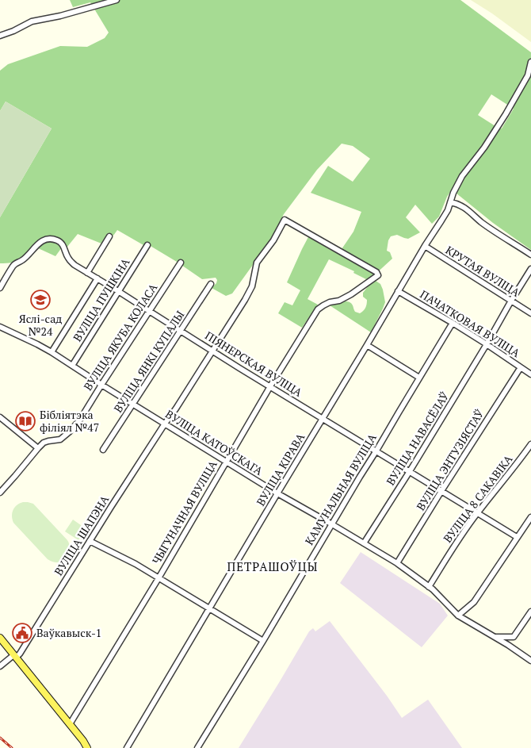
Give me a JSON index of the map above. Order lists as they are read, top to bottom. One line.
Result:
{"streets":{"street":["КРУТАЯ ВУЛІЦА","ВУЛІЦА ПУШКІНА","ПАЧАТКОВАЯ ВУЛІЦА","ВУЛІЦА ЯКУБА КОЛАСА","ВУЛІЦА ЯНКІ КУПАЛЫ","ПІЯНЕРСКАЯ ВУЛІЦА","ВУЛІЦА НАВАСЁЛАЎ","ВУЛІЦА КАТОЎСКАГА","ВУЛІЦА ЭНТУЗІЯСТАЎ","ВУЛІЦА КІРАВА","КАМУНАЛЬНАЯ ВУЛІЦА","ВУЛІЦА 8 САКАВІКА","ЧЫГУНАЧНАЯ ВУЛІЦА","ВУЛІЦА ШАПЭНА"]},"crossings":[["КРУТАЯ ВУЛІЦА","ВУЛІЦА НАВАСЁЛАЎ"],["КРУТАЯ ВУЛІЦА","ВУЛІЦА КІРАВА"],["ВУЛІЦА ПУШКІНА","ПІЯНЕРСКАЯ ВУЛІЦА"],["ВУЛІЦА ПУШКІНА","ВУЛІЦА КАТОЎСКАГА"],["ПАЧАТКОВАЯ ВУЛІЦА","ВУЛІЦА НАВАСЁЛАЎ"],["ПАЧАТКОВАЯ ВУЛІЦА","ВУЛІЦА ЭНТУЗІЯСТАЎ"],["ПАЧАТКОВАЯ ВУЛІЦА","ВУЛІЦА КІРАВА"],["ПАЧАТКОВАЯ ВУЛІЦА","КАМУНАЛЬНАЯ ВУЛІЦА"],["ВУЛІЦА ЯКУБА КОЛАСА","ПІЯНЕРСКАЯ ВУЛІЦА"],["ВУЛІЦА ЯКУБА КОЛАСА","ВУЛІЦА КАТОЎСКАГА"],["ВУЛІЦА ЯНКІ КУПАЛЫ","ПІЯНЕРСКАЯ ВУЛІЦА"],["ВУЛІЦА ЯНКІ КУПАЛЫ","ВУЛІЦА КАТОЎСКАГА"],["ПІЯНЕРСКАЯ ВУЛІЦА","ВУЛІЦА НАВАСЁЛАЎ"],["ПІЯНЕРСКАЯ ВУЛІЦА","ВУЛІЦА ЭНТУЗІЯСТАЎ"],["ПІЯНЕРСКАЯ ВУЛІЦА","ВУЛІЦА КІРАВА"],["ПІЯНЕРСКАЯ ВУЛІЦА","КАМУНАЛЬНАЯ ВУЛІЦА"],["ПІЯНЕРСКАЯ ВУЛІЦА","ВУЛІЦА 8 САКАВІКА"],["ПІЯНЕРСКАЯ ВУЛІЦА","ЧЫГУНАЧНАЯ ВУЛІЦА"],["ПІЯНЕРСКАЯ ВУЛІЦА","ВУЛІЦА ШАПЭНА"],["ВУЛІЦА НАВАСЁЛАЎ","ВУЛІЦА КАТОЎСКАГА"],["ВУЛІЦА КАТОЎСКАГА","ВУЛІЦА ЭНТУЗІЯСТАЎ"],["ВУЛІЦА КАТОЎСКАГА","ВУЛІЦА КІРАВА"],["ВУЛІЦА КАТОЎСКАГА","КАМУНАЛЬНАЯ ВУЛІЦА"],["ВУЛІЦА КАТОЎСКАГА","ВУЛІЦА 8 САКАВІКА"],["ВУЛІЦА КАТОЎСКАГА","ЧЫГУНАЧНАЯ ВУЛІЦА"],["ВУЛІЦА КАТОЎСКАГА","ВУЛІЦА ШАПЭНА"],["ЧЫГУНАЧНАЯ ВУЛІЦА","ВУЛІЦА ШАПЭНА"]],"districts":["ПЕТРАШОЎЦЫ"],"places":{"school or university":["Яслі-сад №24"],"library":["Бібліятэка філіял №47"],"public building":["Ваўкавыск-1"]}}
